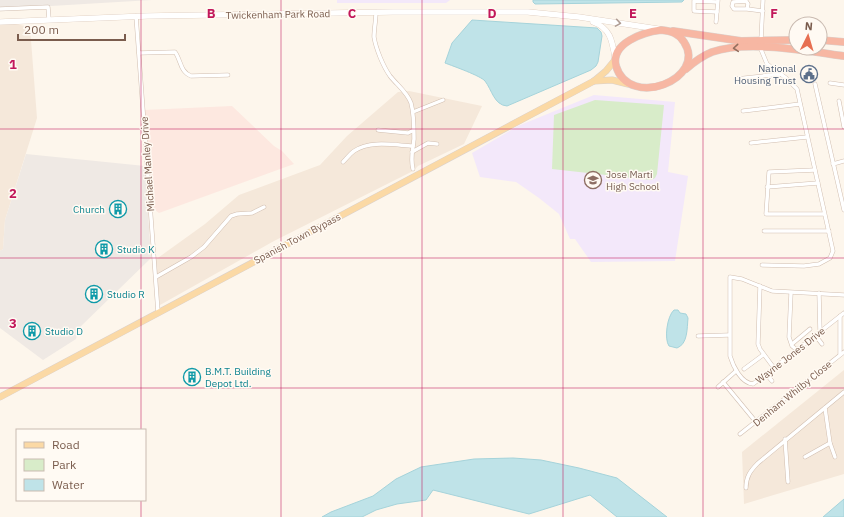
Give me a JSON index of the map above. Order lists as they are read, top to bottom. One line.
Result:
{"streets":{"main road":["Twickenham Park Road","Spanish Town Bypass"],"street":["Michael Manley Drive","Wayne Jones Drive","Denham Whilby Close"]},"crossings":[["Twickenham Park Road","Michael Manley Drive"],["Michael Manley Drive","Spanish Town Bypass"]],"places":{"public building":["National Housing Trust"],"school or university":["Jose Marti High School"],"building":["Church","Studio K","Studio R","Studio D","B.M.T. Building Depot Ltd."]},"legend":["Road","Park","Water"],"scale_bar":"200 m","north":"top","grid":{"columns":["B","C","D","E","F"],"rows":["1","2","3"]}}
